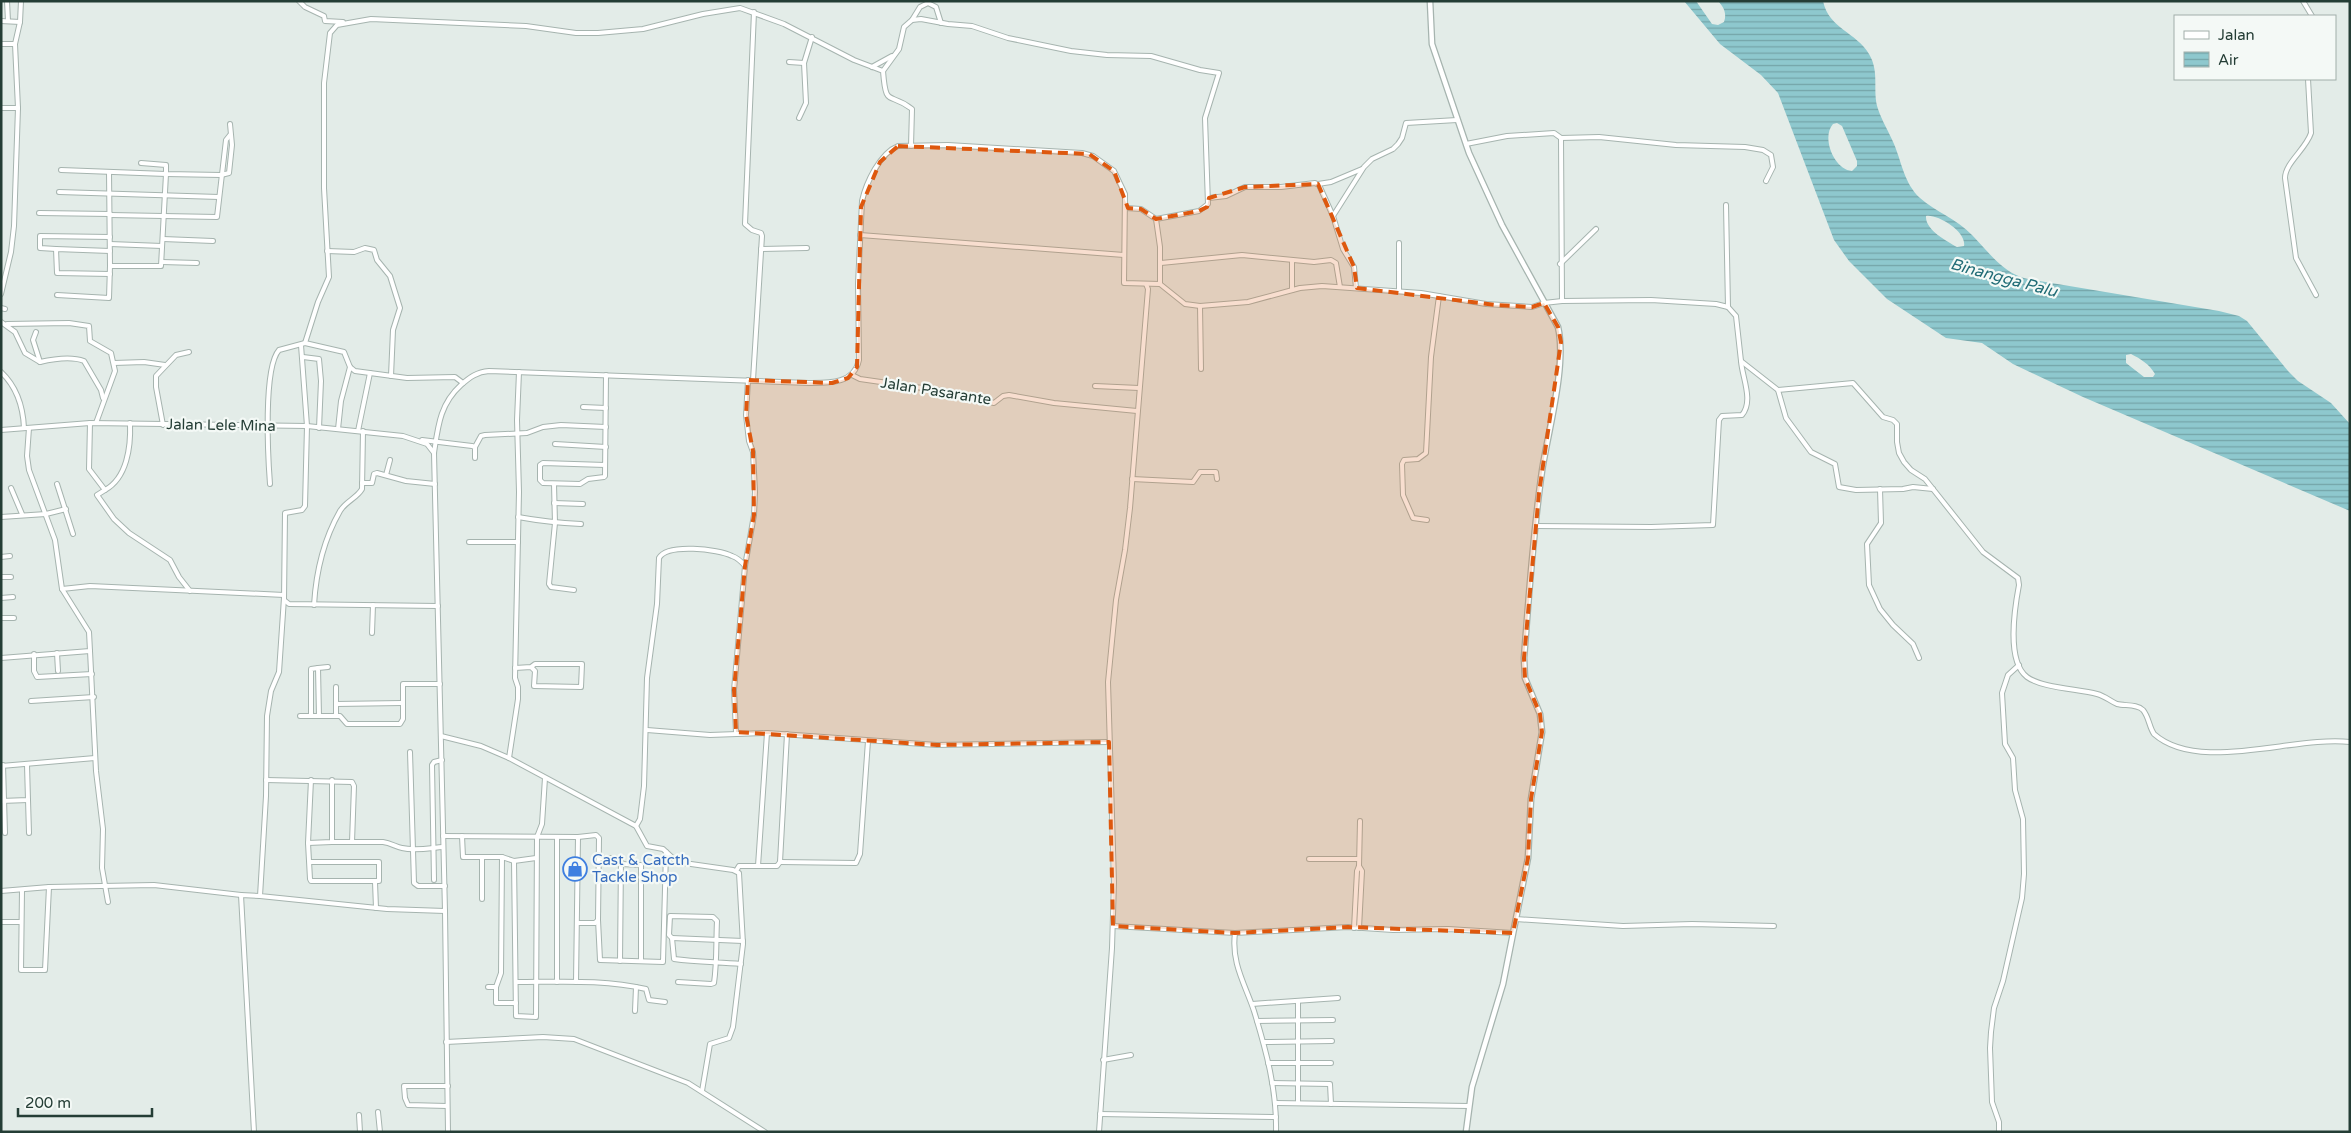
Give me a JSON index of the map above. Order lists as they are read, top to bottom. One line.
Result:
{"streets":{"street":["Jalan Pasarante","Jalan Lele Mina"]},"water":["Binangga Palu"],"places":{"shop":["Cast & Catcth Tackle Shop"]},"legend":["Jalan","Air"],"scale_bar":"200 m"}
